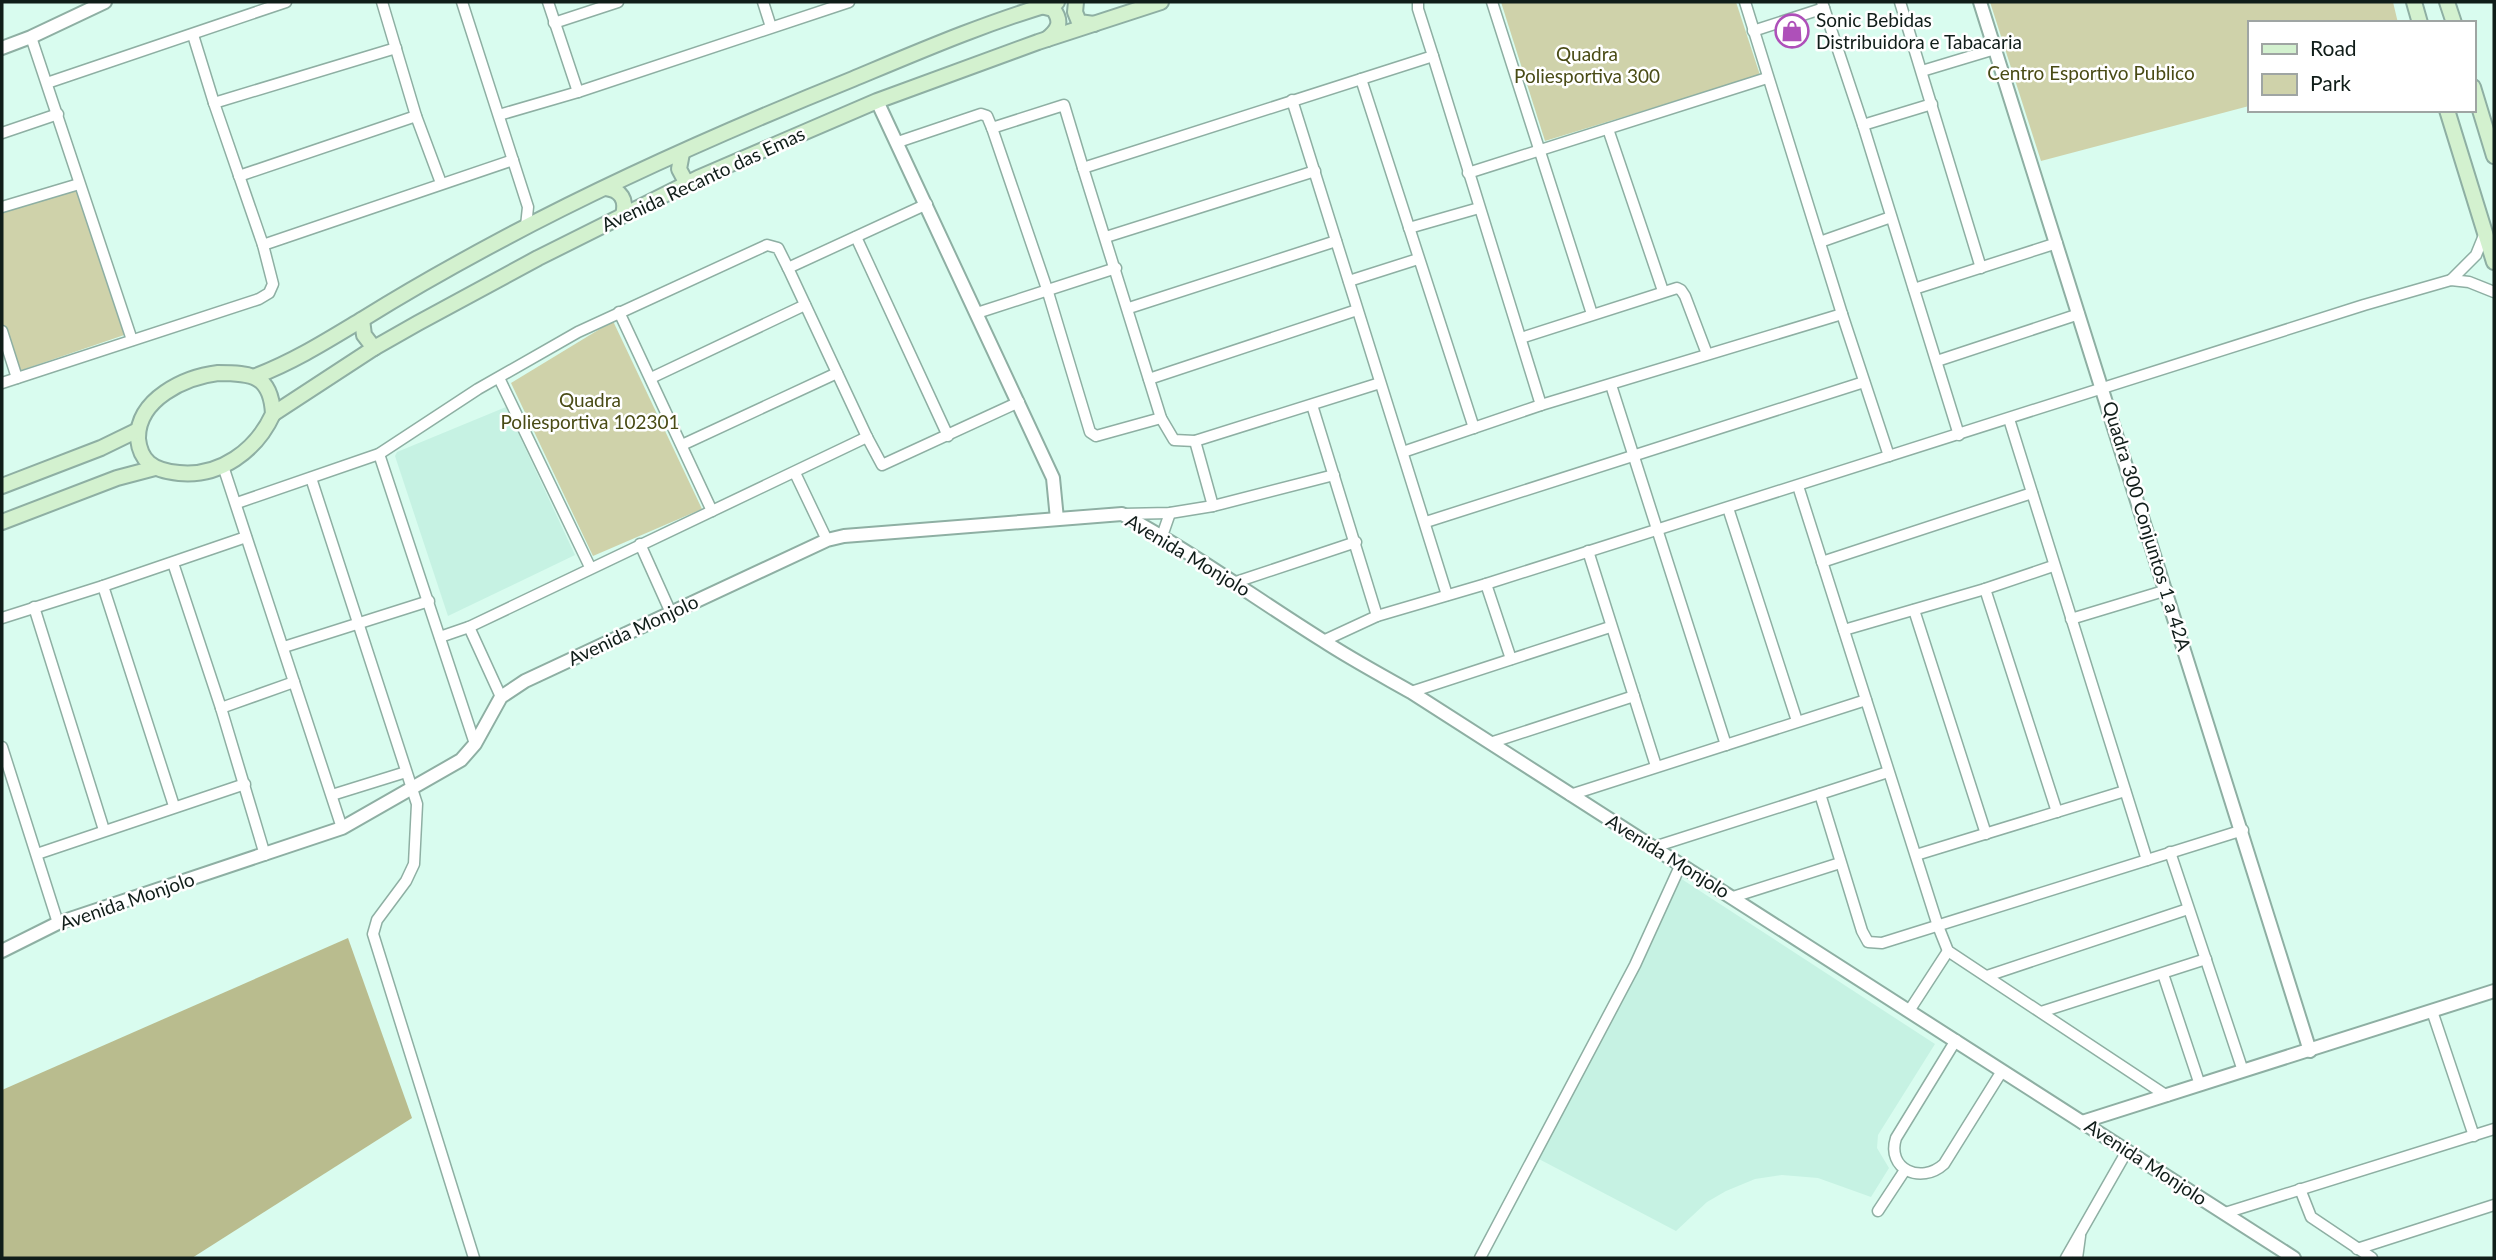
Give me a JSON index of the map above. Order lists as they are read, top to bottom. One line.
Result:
{"streets":{"main road":["Avenida Recanto das Emas"],"street":["Quadra 300 Conjuntos 1 a 42A","Avenida Monjolo"]},"parks":["Quadra Poliesportiva 300","Centro Esportivo Publico","Quadra Poliesportiva 102301"],"places":{"shop":["Sonic Bebidas Distribuidora e Tabacaria"]},"legend":["Road","Park"]}
